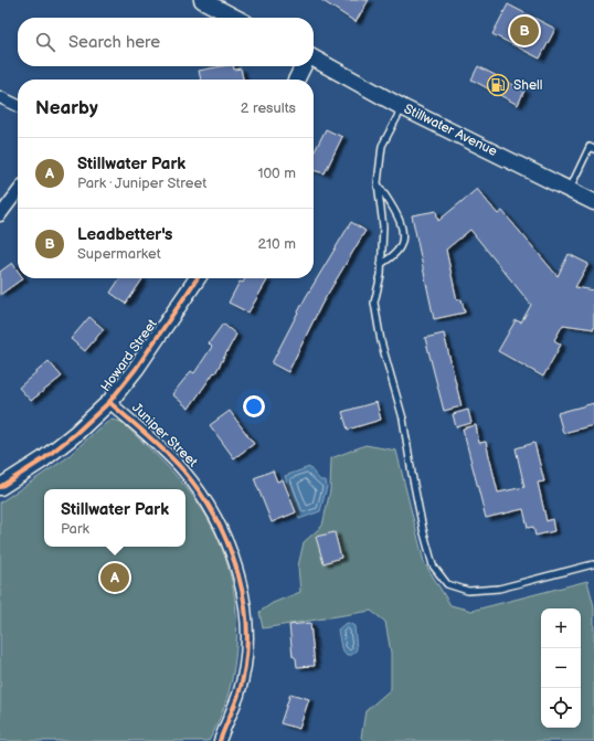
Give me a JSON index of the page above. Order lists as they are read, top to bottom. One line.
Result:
{"streets":{"main road":["Stillwater Avenue","Howard Street"],"street":["Juniper Street"]},"crossings":[["Howard Street","Juniper Street"]],"places":{"fuel station":["Shell"]},"page":{"pins":["B","A"],"search":"Search here","heading":["Nearby","2 results"],"list":[{"mark":"A","name":"Stillwater Park","note":"Park · Juniper Street","value":"100 m"},{"mark":"B","name":"Leadbetter's","note":"Supermarket","value":"210 m"}],"popup":["Stillwater Park","Park"],"map_buttons":["+","−"]}}
